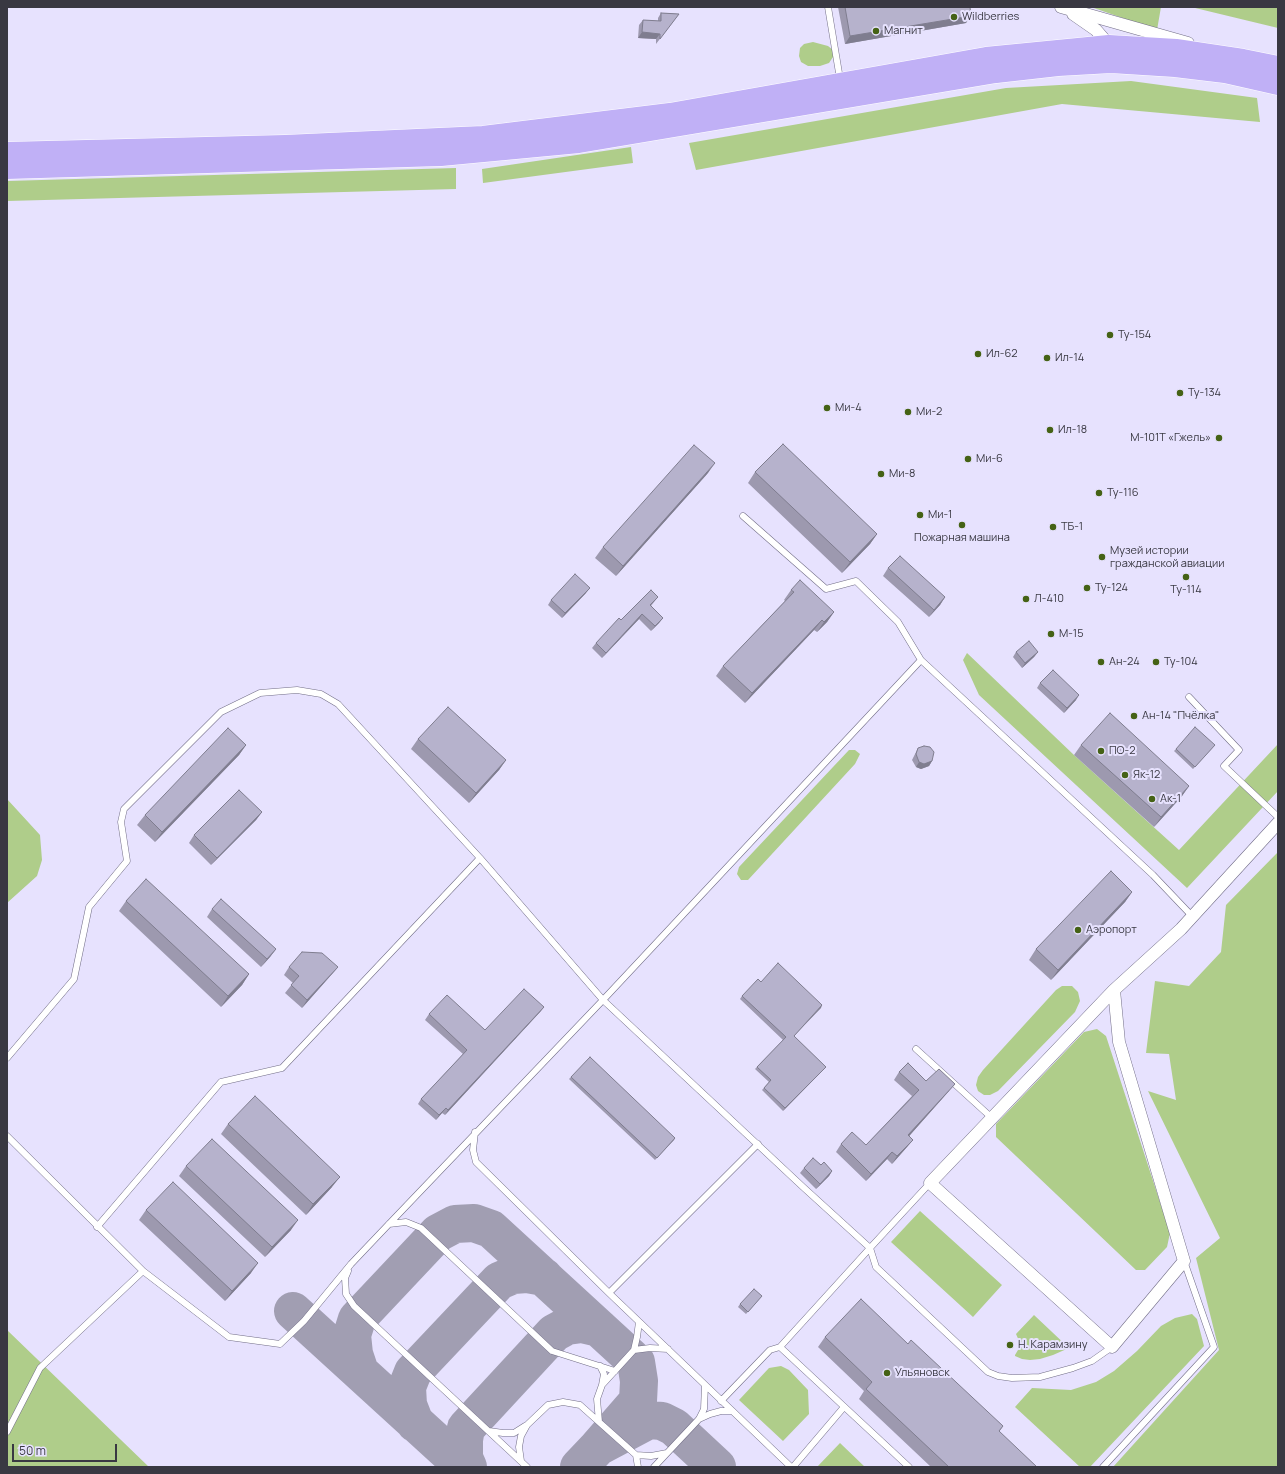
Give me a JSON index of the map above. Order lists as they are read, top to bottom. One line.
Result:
{"places":["Wildberries","Магнит","Ту-154","Ил-62","Ил-14","Ту-134","Ми-4","Ми-2","Ил-18","М-101Т «Гжель»","Ми-6","Ми-8","Ту-116","Ми-1","Пожарная машина","ТБ-1","Музей истории гражданской авиации","Ту-114","Ту-124","Л-410","М-15","Ан-24","Ту-104","Ан-14 \"Пчёлка\"","ПО-2","Як-12","Ак-1","Аэропорт","Н. Карамзину","Ульяновск"],"scale_bar":"50 m"}
